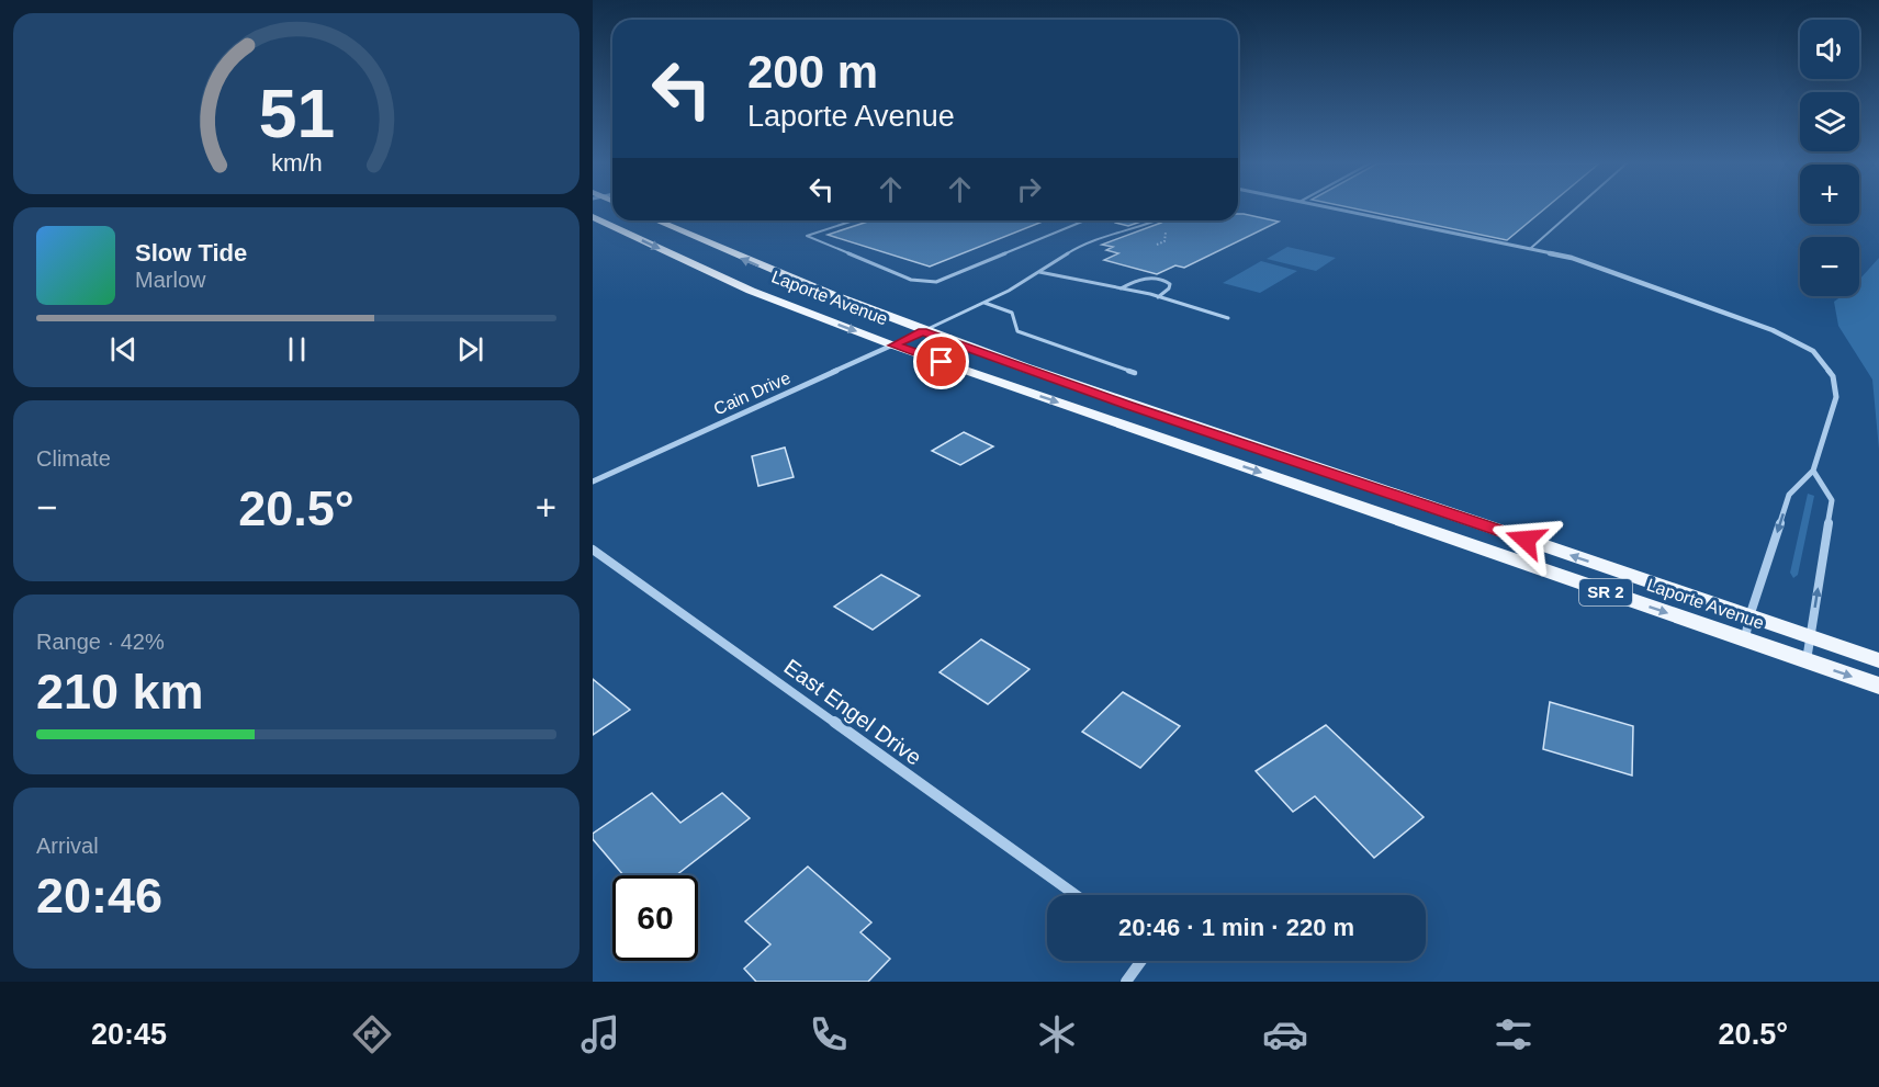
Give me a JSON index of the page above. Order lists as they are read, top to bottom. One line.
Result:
{"streets":{"main road":["Laporte Avenue","SR 2"],"street":["Cain Drive","East Engel Drive"]},"crossings":[["Laporte Avenue","Cain Drive"]],"page":{"map_buttons":["+","−"],"turn":["200 m","Laporte Avenue"],"song":["Slow Tide","Marlow"],"tile":["Climate",["Range · 42%","210 km"],["Arrival","20:46"]],"heat":["−","20.5°","+"],"limit":"60","trip":"20:46 · 1 min · 220 m","tabs":["20:45","20.5°"],"gauge":["51","km/h"]}}
